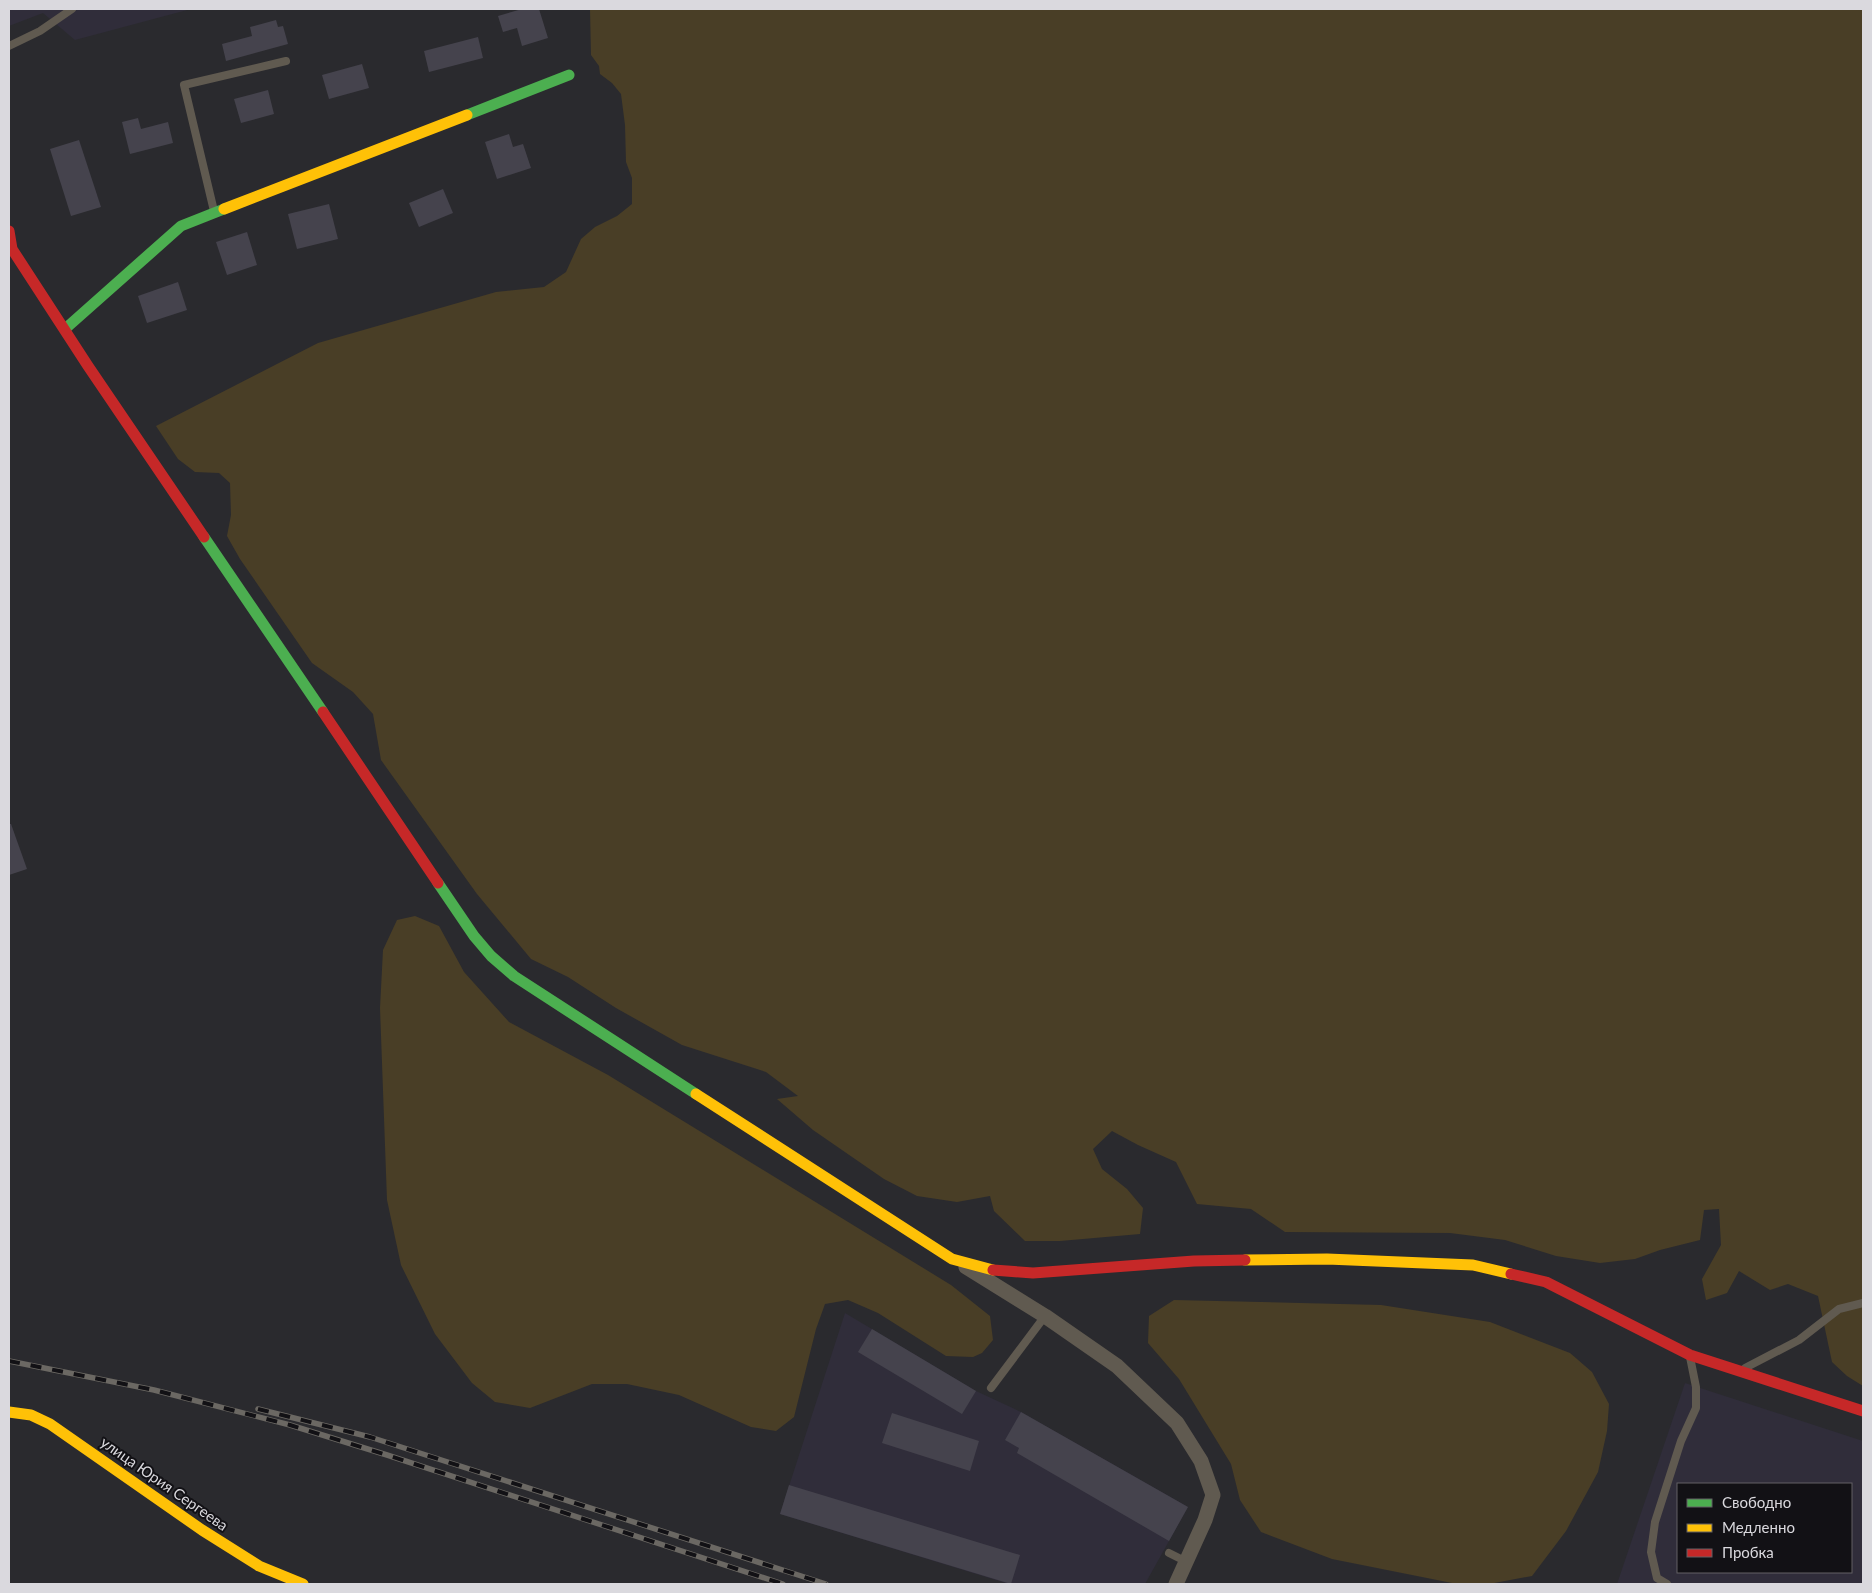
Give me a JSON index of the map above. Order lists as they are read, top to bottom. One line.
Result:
{"streets":{"street":["улица Юрия Сергеева"]},"legend":["Свободно","Медленно","Пробка"]}
